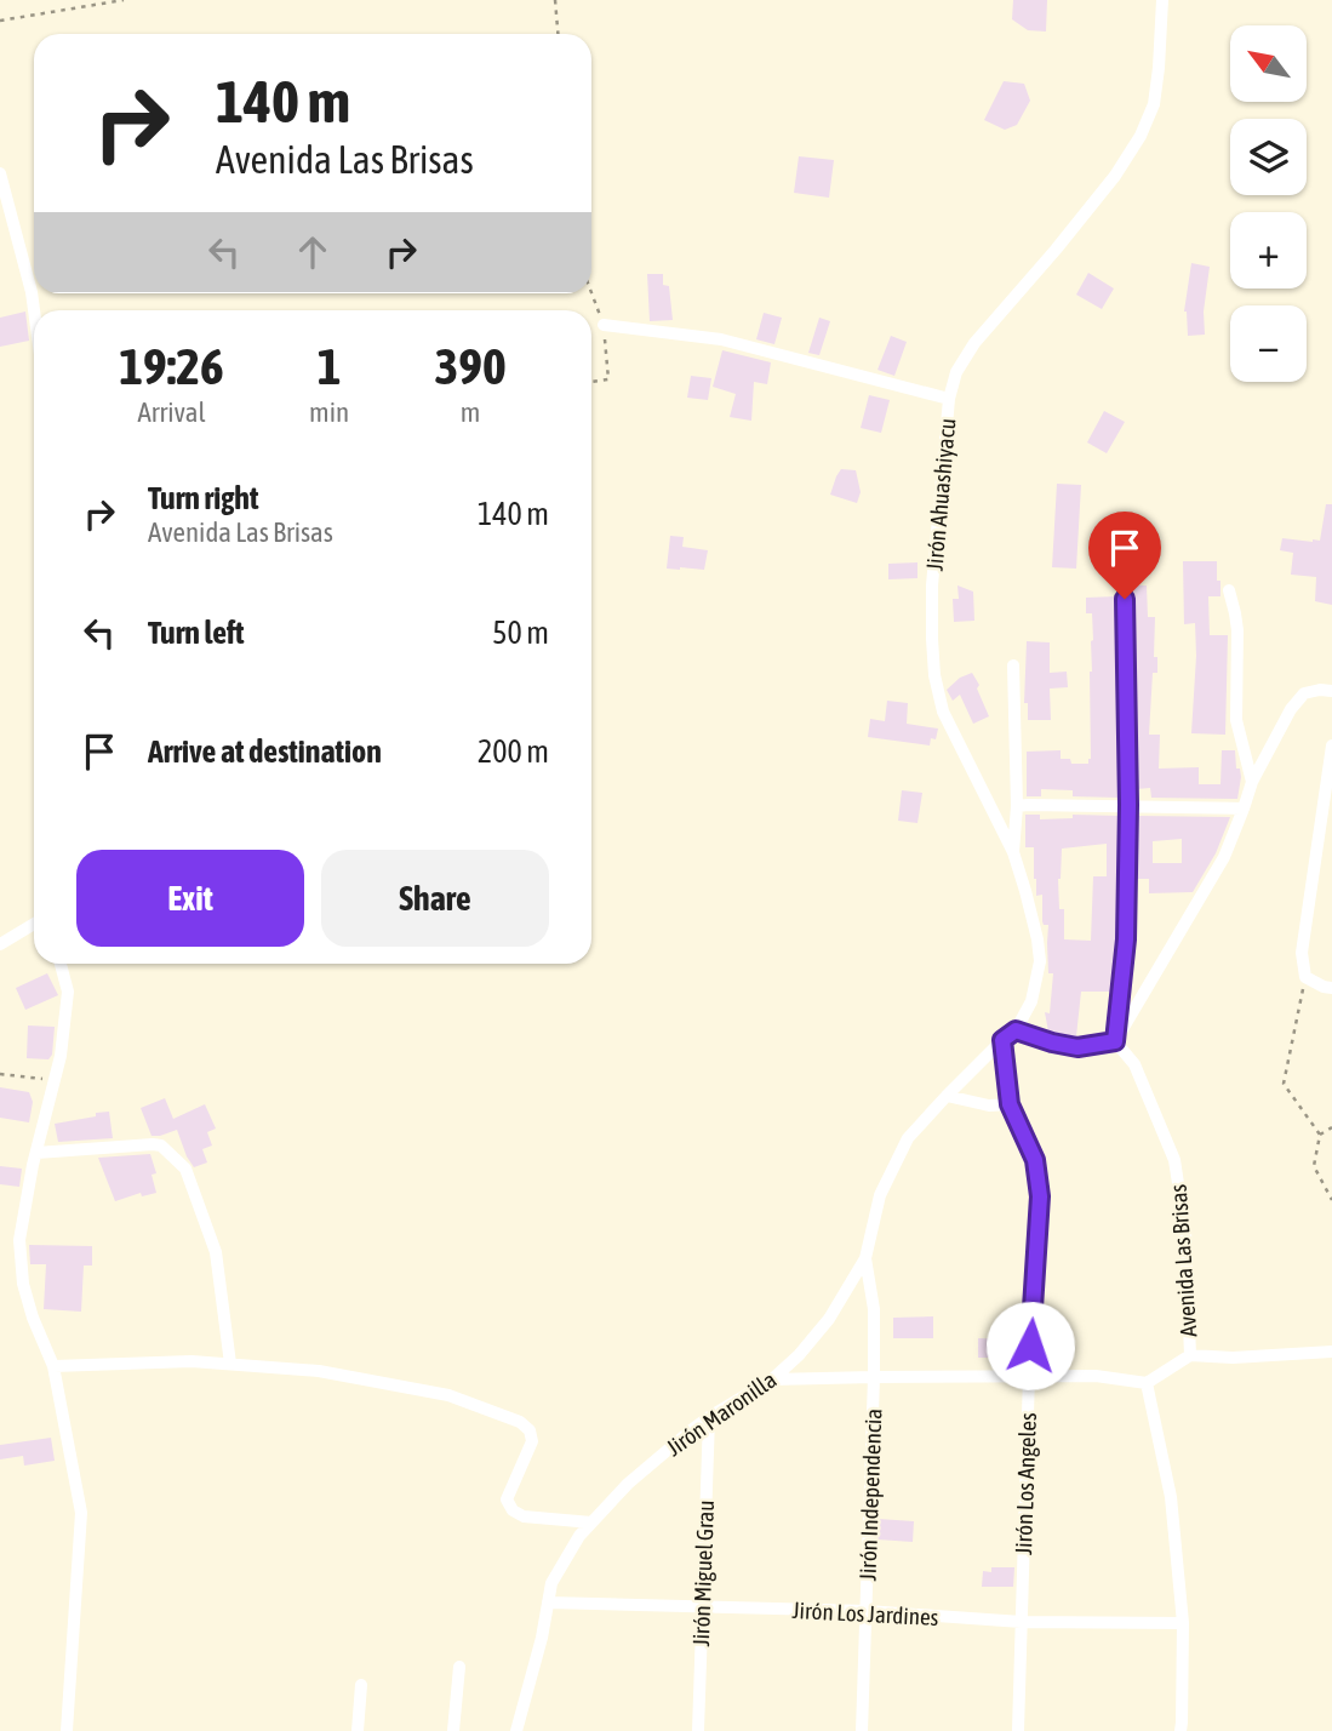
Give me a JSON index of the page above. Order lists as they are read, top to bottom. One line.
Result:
{"streets":{"street":["Jirón Ahuashiyacu","Avenida Las Brisas","Jirón Maronilla","Jirón Los Angeles","Jirón Independencia","Jirón Miguel Grau","Jirón Los Jardines"]},"crossings":[["Jirón Ahuashiyacu","Jirón Maronilla"],["Jirón Maronilla","Jirón Los Angeles"],["Jirón Maronilla","Jirón Independencia"],["Jirón Maronilla","Jirón Miguel Grau"],["Jirón Maronilla","Jirón Los Jardines"],["Jirón Los Angeles","Jirón Los Jardines"],["Jirón Independencia","Jirón Los Jardines"],["Jirón Miguel Grau","Jirón Los Jardines"]],"north":"top left","page":{"map_buttons":["+","−"],"turn":["140 m","Avenida Las Brisas"],"eta":["19:26","Arrival","1","min","390","m"],"list":[{"name":"Turn right","note":"Avenida Las Brisas","value":"140 m"},{"name":"Turn left","value":"50 m"},{"name":"Arrive at destination","value":"200 m"}],"buttons":["Exit","Share"]}}
